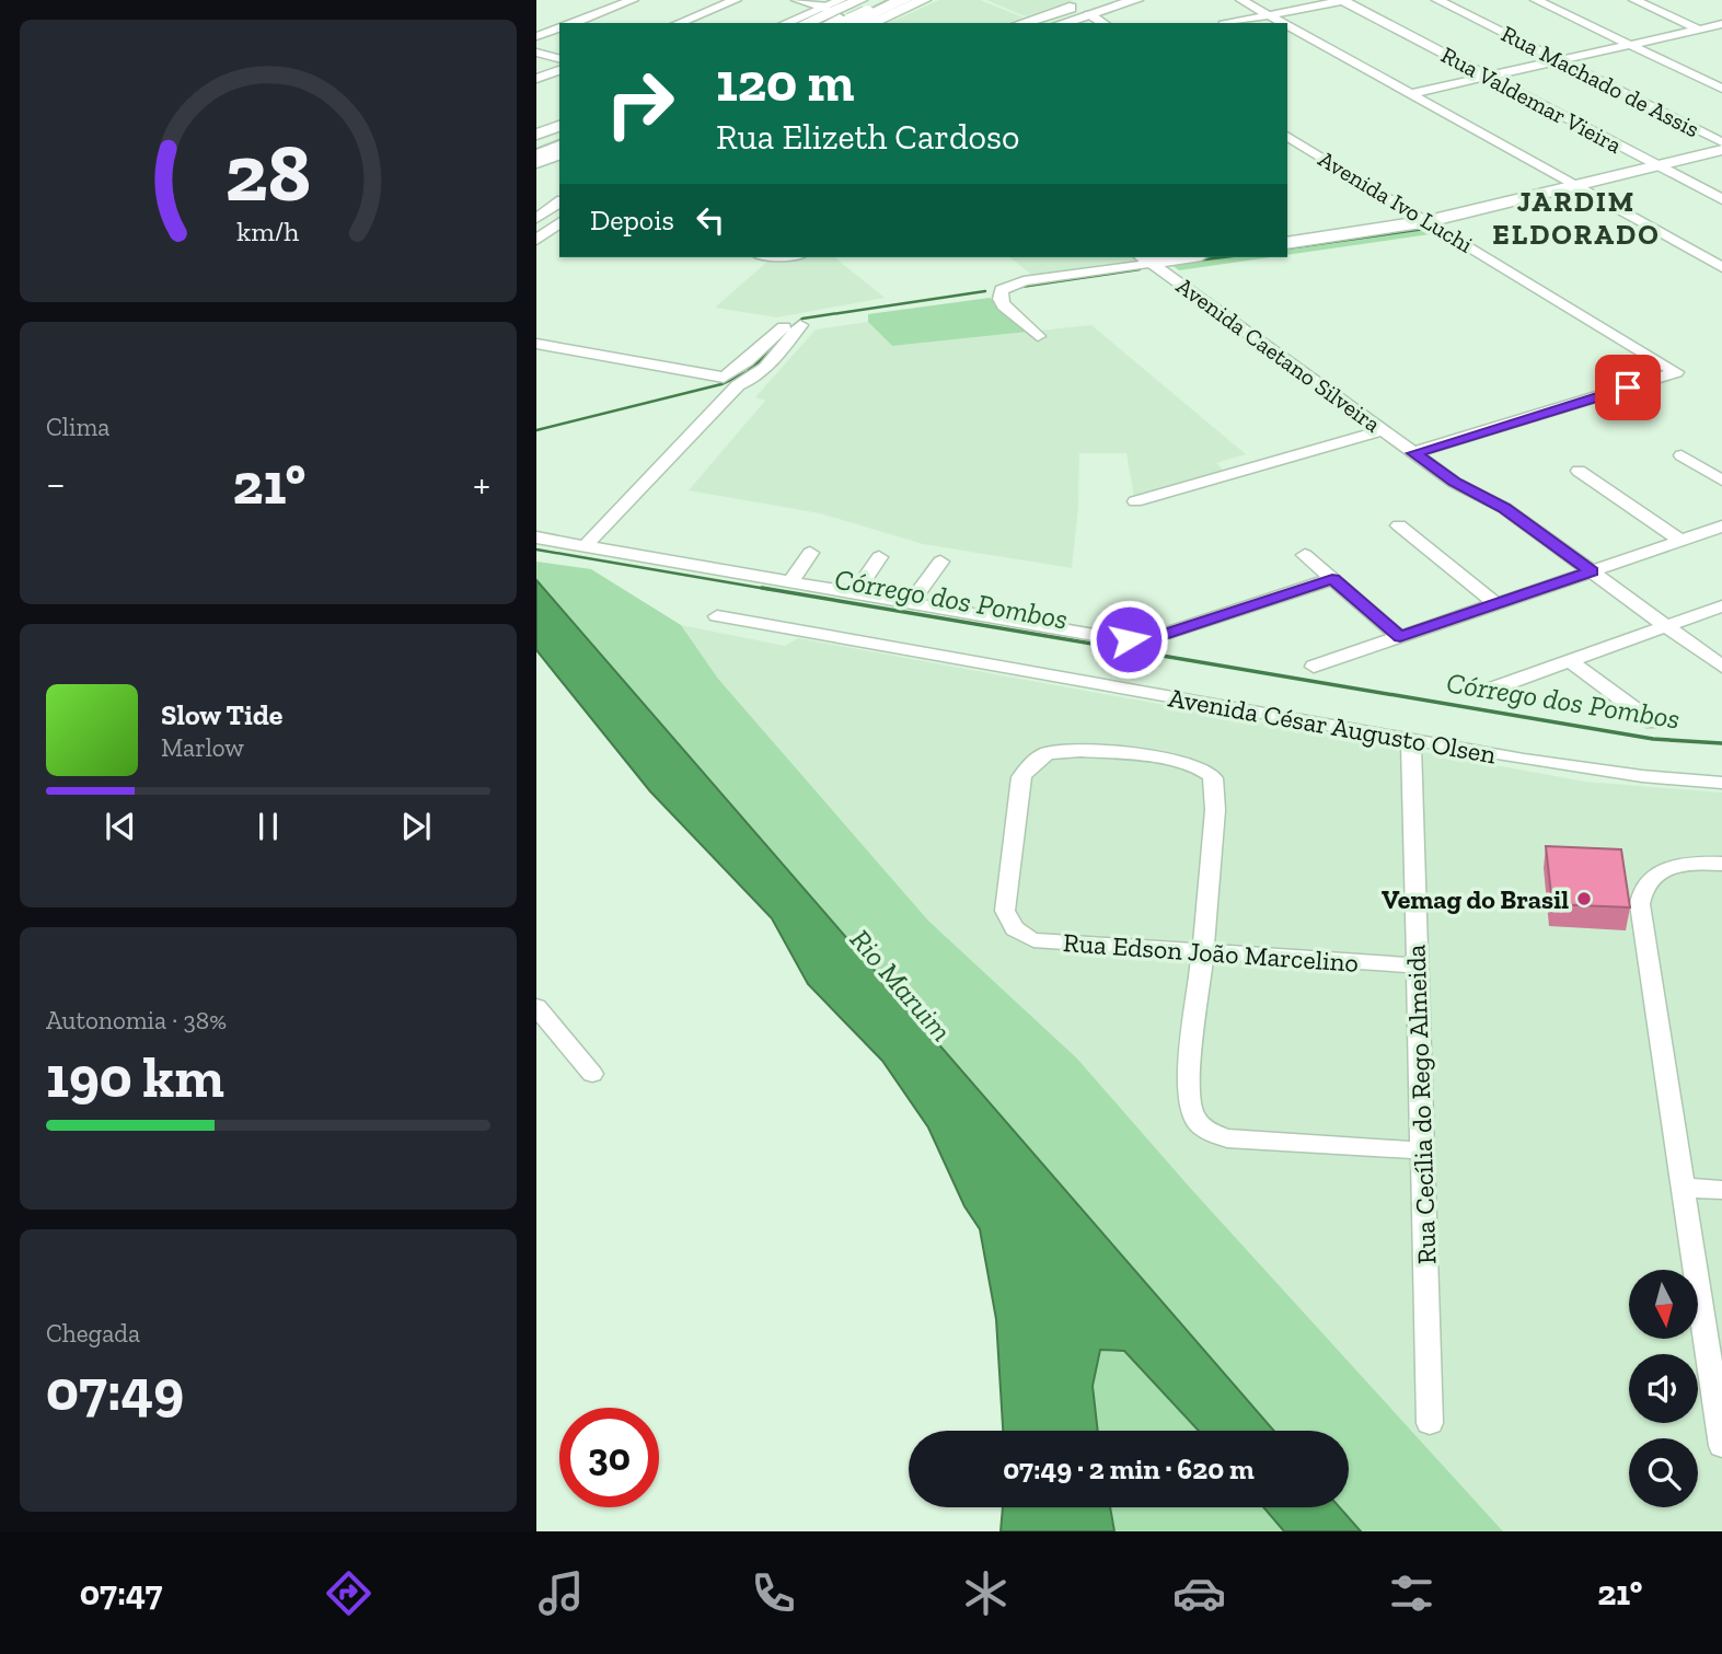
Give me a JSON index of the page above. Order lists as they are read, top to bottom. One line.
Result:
{"streets":{"street":["Rua Machado de Assis","Rua Valdemar Vieira","Avenida Ivo Luchi","Avenida Caetano Silveira","Avenida César Augusto Olsen","Rua Edson João Marcelino","Rua Cecília do Rego Almeida"]},"crossings":[["Avenida Ivo Luchi","Avenida Caetano Silveira"],["Avenida César Augusto Olsen","Rua Cecília do Rego Almeida"],["Rua Edson João Marcelino","Rua Cecília do Rego Almeida"]],"districts":["JARDIM ELDORADO"],"water":["Córrego dos Pombos","Rio Maruim"],"places":["Vemag do Brasil"],"north":"bottom","page":{"turn":["120 m","Rua Elizeth Cardoso"],"then":"Depois","tile":["Clima",["Autonomia · 38%","190 km"],["Chegada","07:49"]],"heat":["−","21°","+"],"song":["Slow Tide","Marlow"],"limit":"30","trip":"07:49 · 2 min · 620 m","tabs":["07:47","21°"],"gauge":["28","km/h"]}}
